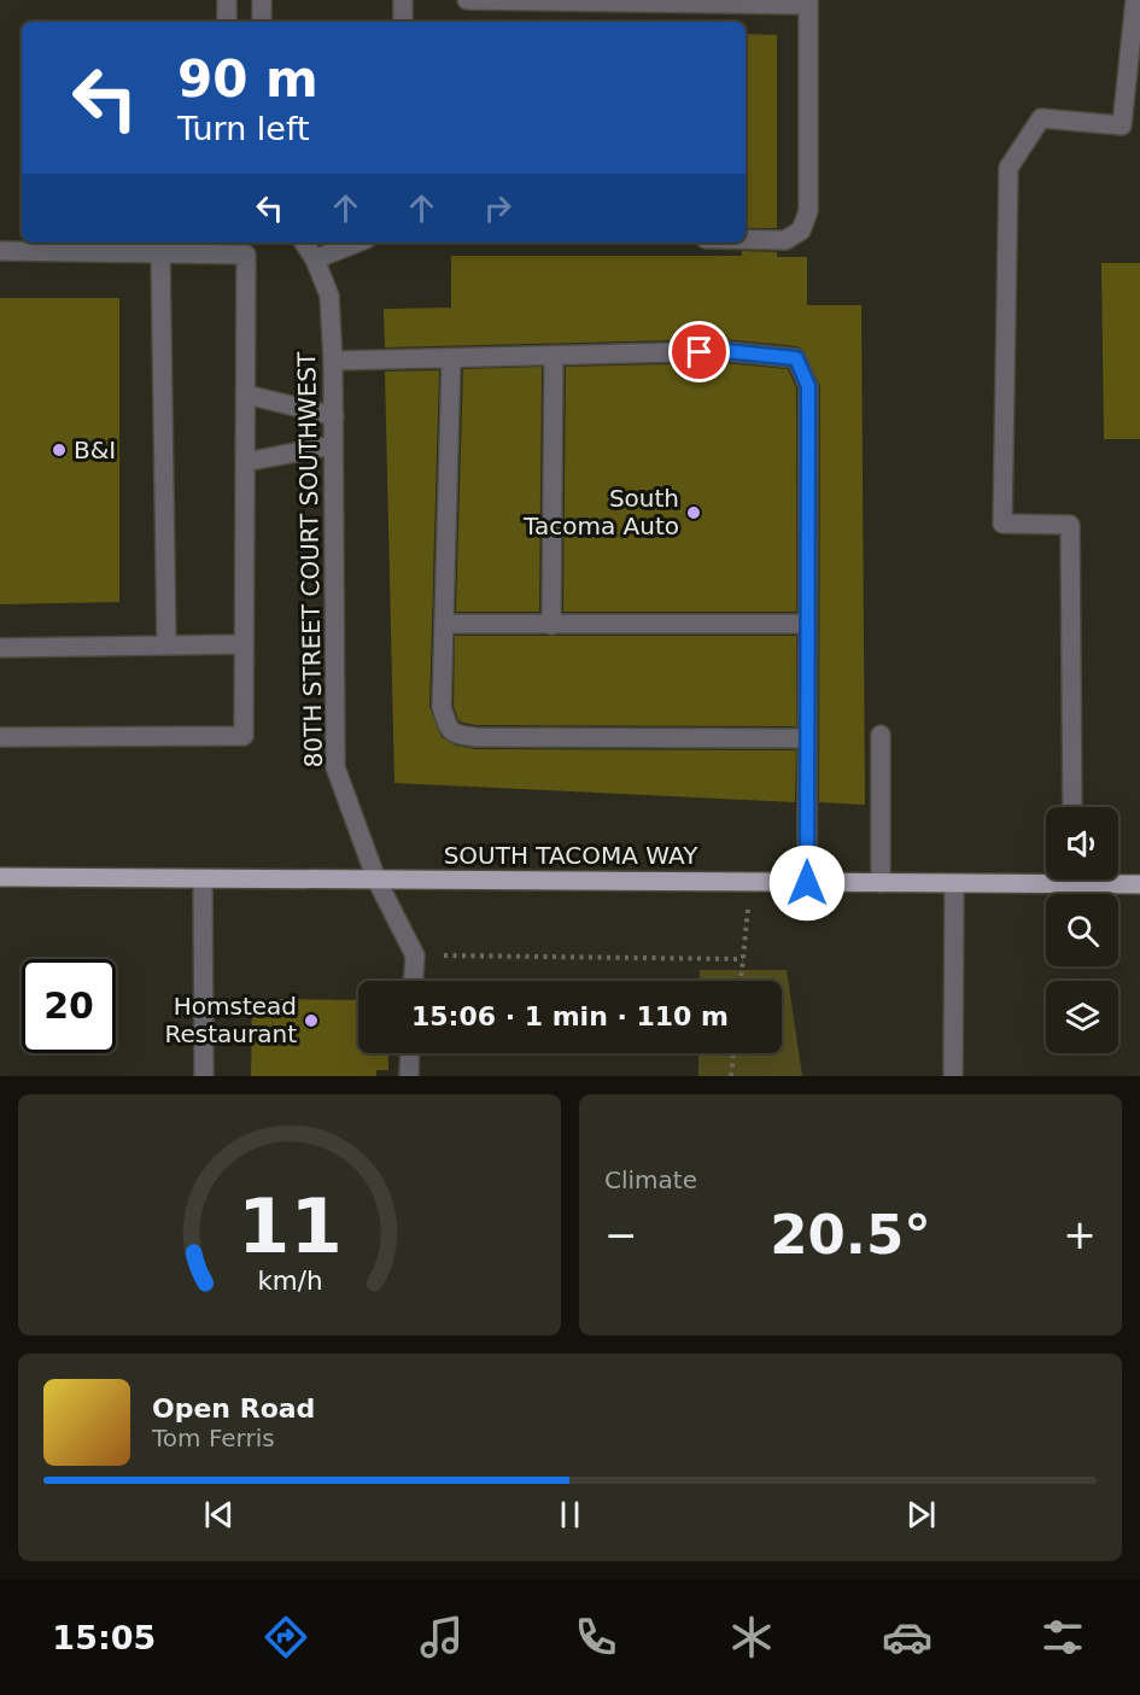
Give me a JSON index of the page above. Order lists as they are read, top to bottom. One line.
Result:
{"streets":{"main road":["SOUTH TACOMA WAY"],"street":["80TH STREET COURT SOUTHWEST"]},"crossings":[["80TH STREET COURT SOUTHWEST","SOUTH TACOMA WAY"]],"places":["B&I","South Tacoma Auto","Homstead Restaurant"],"page":{"turn":["90 m","Turn left"],"limit":"20","trip":"15:06 · 1 min · 110 m","tile":"Climate","heat":["−","20.5°","+"],"song":["Open Road","Tom Ferris"],"tabs":"15:05","gauge":["11","km/h"]}}
